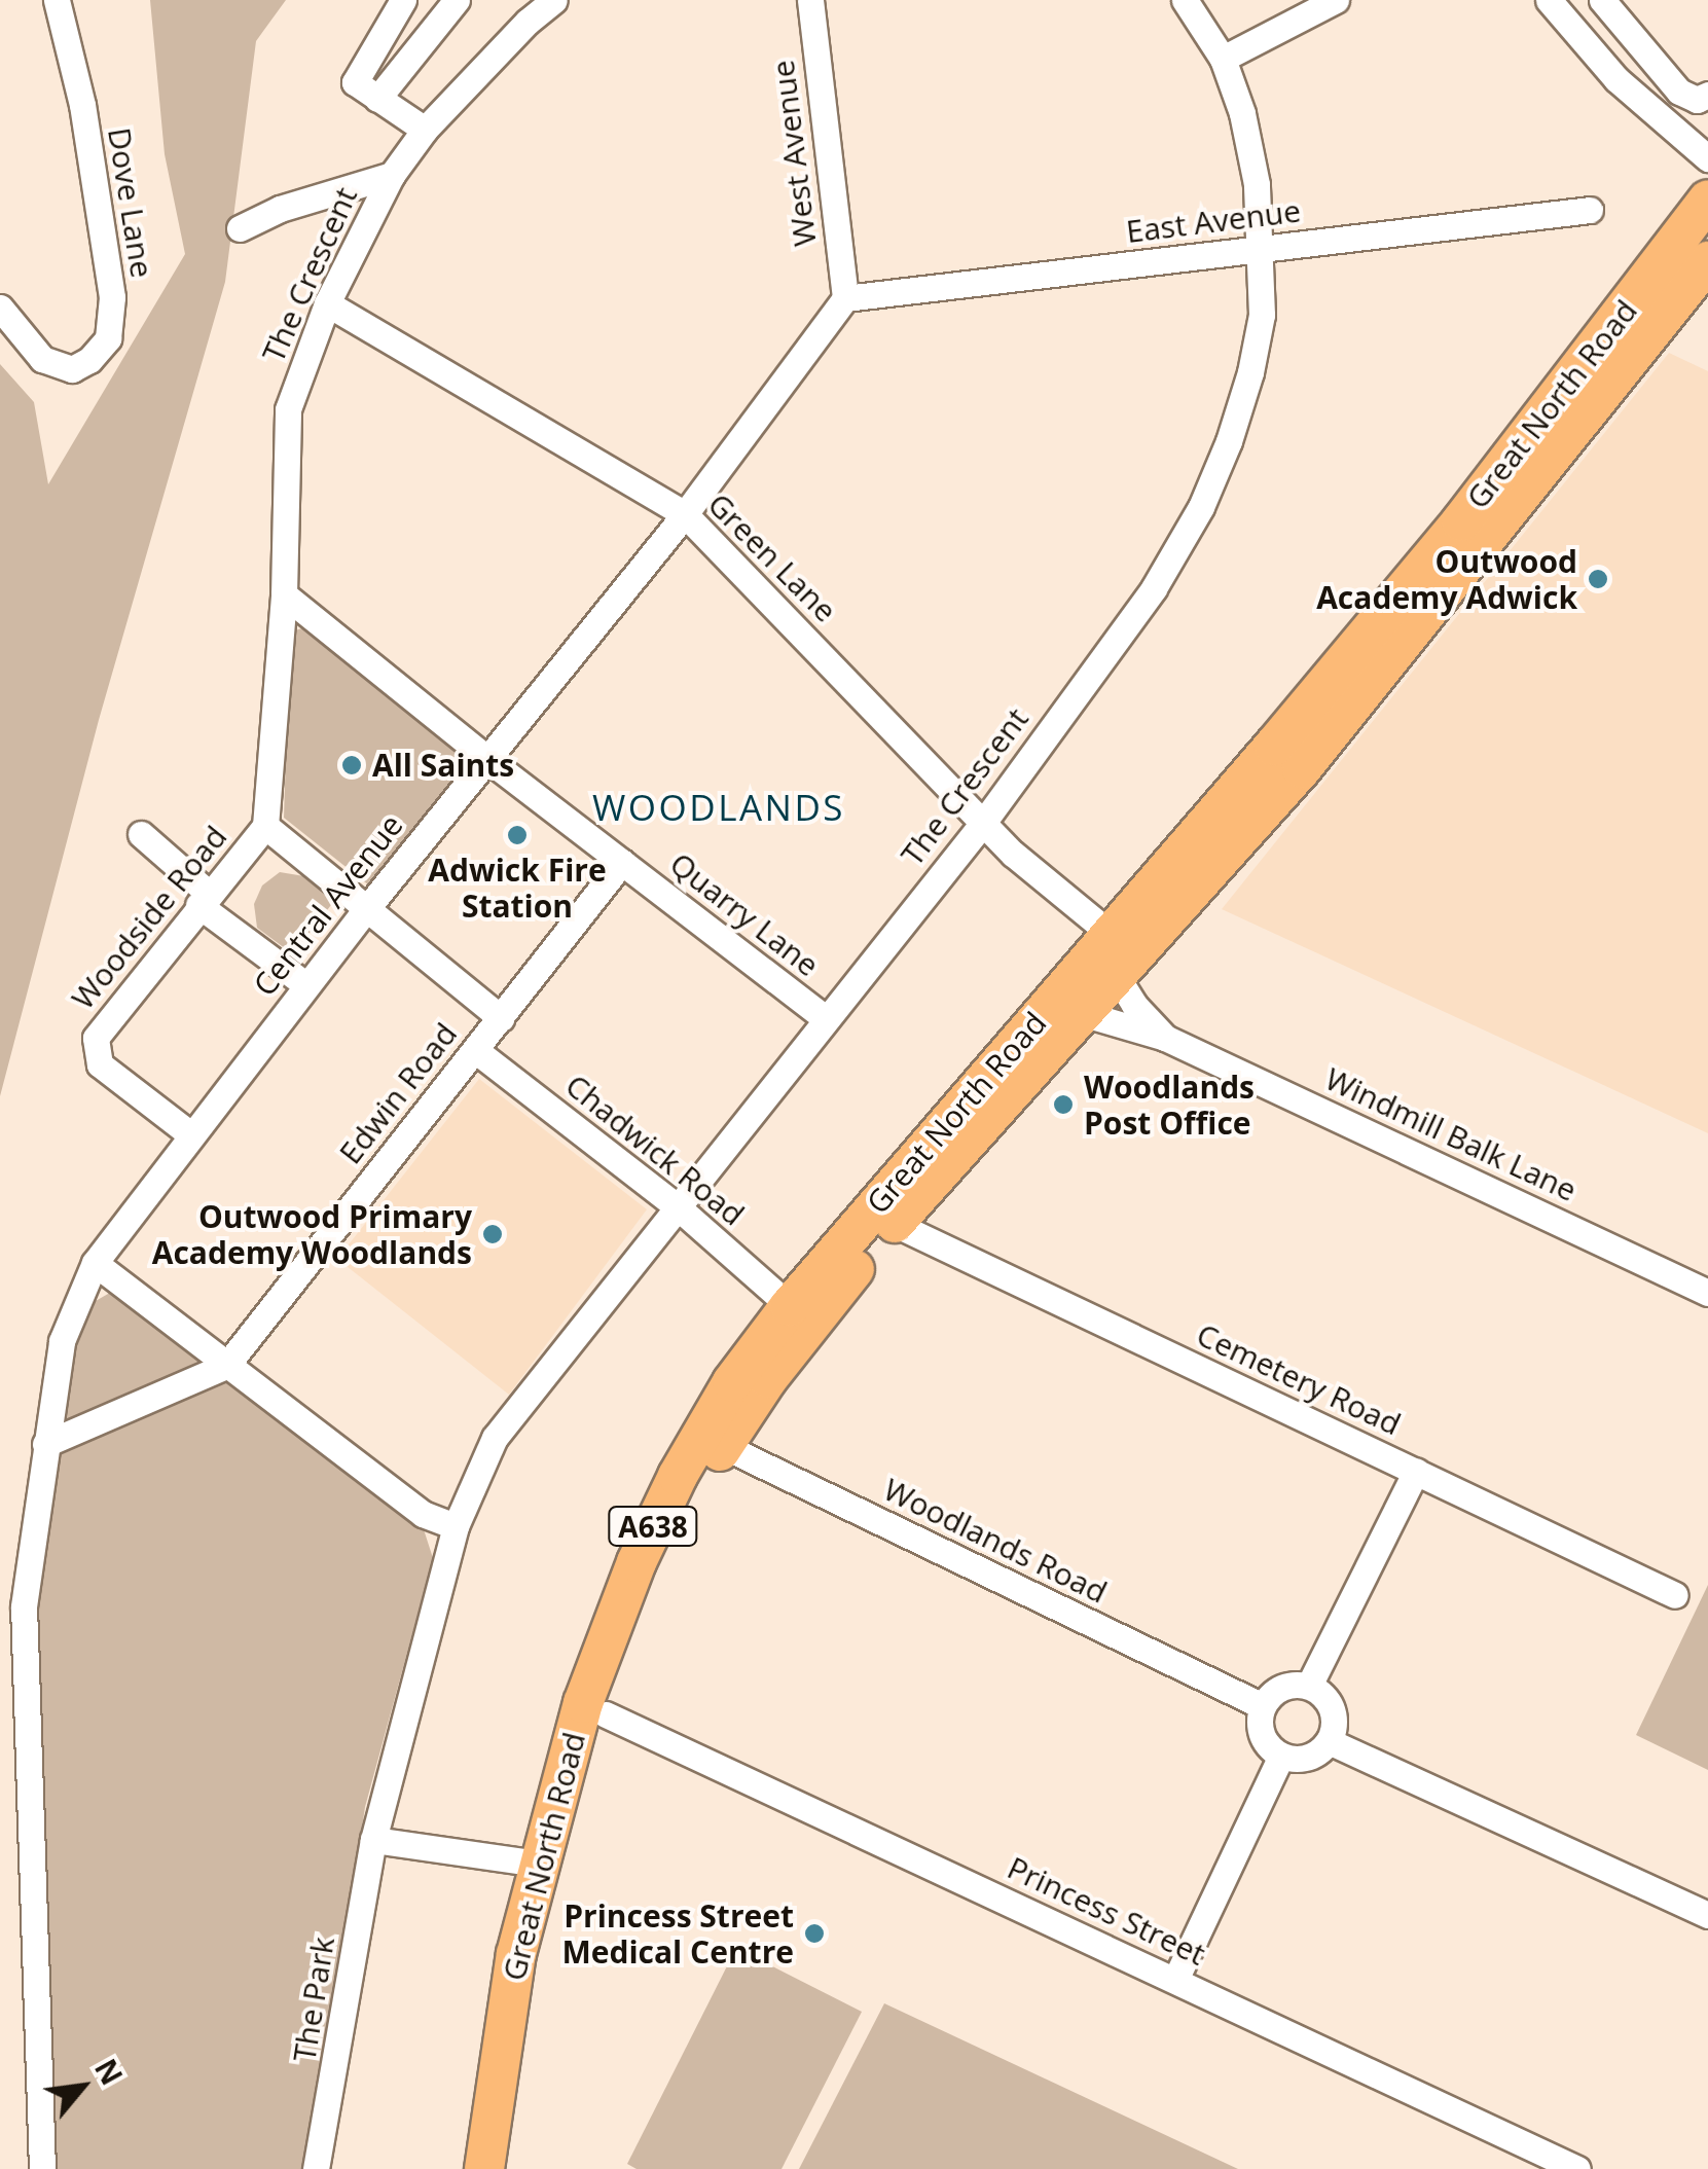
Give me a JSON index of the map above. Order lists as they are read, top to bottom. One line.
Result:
{"streets":{"highway":["Great North Road","A638"],"street":["West Avenue","Dove Lane","East Avenue","The Crescent","Green Lane","Central Avenue","Quarry Lane","Woodside Road","Edwin Road","Windmill Balk Lane","Chadwick Road","Cemetery Road","Woodlands Road","Princess Street","The Park"]},"crossings":[["West Avenue","East Avenue"],["West Avenue","Central Avenue"],["East Avenue","The Crescent"],["East Avenue","Central Avenue"],["The Crescent","Green Lane"],["The Crescent","Quarry Lane"],["The Crescent","Woodside Road"],["The Crescent","Chadwick Road"],["The Crescent","The Park"],["Great North Road","Green Lane"],["Great North Road","Windmill Balk Lane"],["Great North Road","Chadwick Road"],["Great North Road","Cemetery Road"],["Great North Road","Woodlands Road"],["Great North Road","Princess Street"],["Green Lane","Central Avenue"],["Central Avenue","Quarry Lane"],["Central Avenue","Woodside Road"],["Quarry Lane","Edwin Road"],["Edwin Road","Chadwick Road"]],"districts":["WOODLANDS"],"places":["Outwood Academy Adwick","All Saints","Adwick Fire Station","Woodlands Post Office","Outwood Primary Academy Woodlands","Princess Street Medical Centre"],"north":"top right"}
